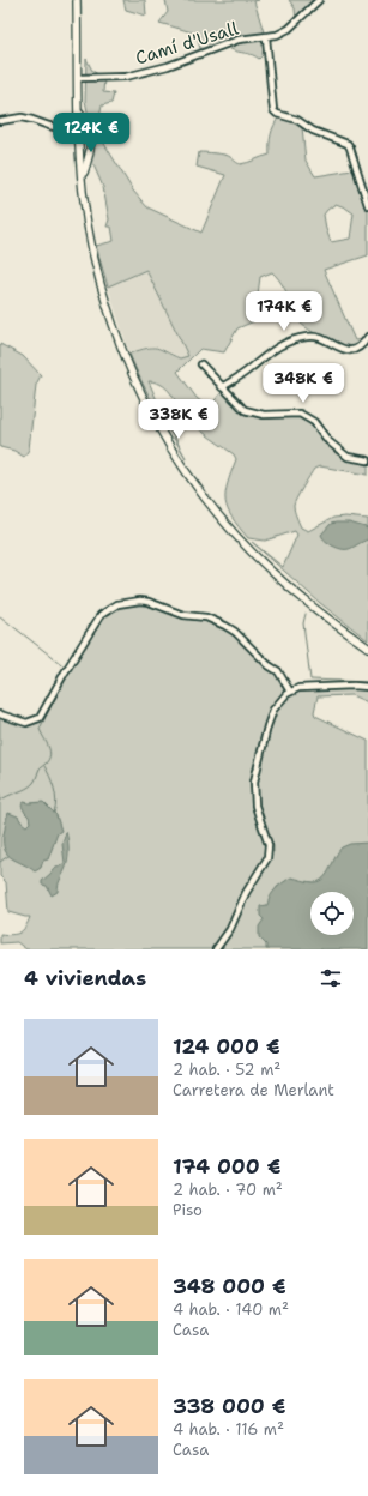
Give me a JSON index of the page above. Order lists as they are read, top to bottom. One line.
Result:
{"streets":{"street":["Camí d'Usall"]},"page":{"price":["124K €","174K €","348K €","338K €"],"heading":"4 viviendas","list":[{"name":"124 000 €","note":"2 hab. · 52 m² · Carretera de Merlant"},{"name":"174 000 €","note":"2 hab. · 70 m² · Piso"},{"name":"348 000 €","note":"4 hab. · 140 m² · Casa"},{"name":"338 000 €","note":"4 hab. · 116 m² · Casa"}]}}
